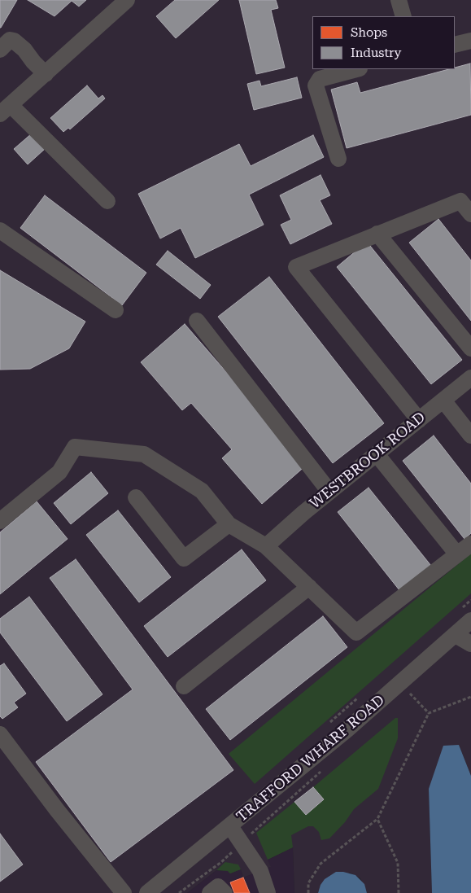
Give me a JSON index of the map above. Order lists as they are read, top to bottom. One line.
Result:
{"streets":{"street":["WESTBROOK ROAD","TRAFFORD WHARF ROAD"]},"legend":["Shops","Industry"]}
